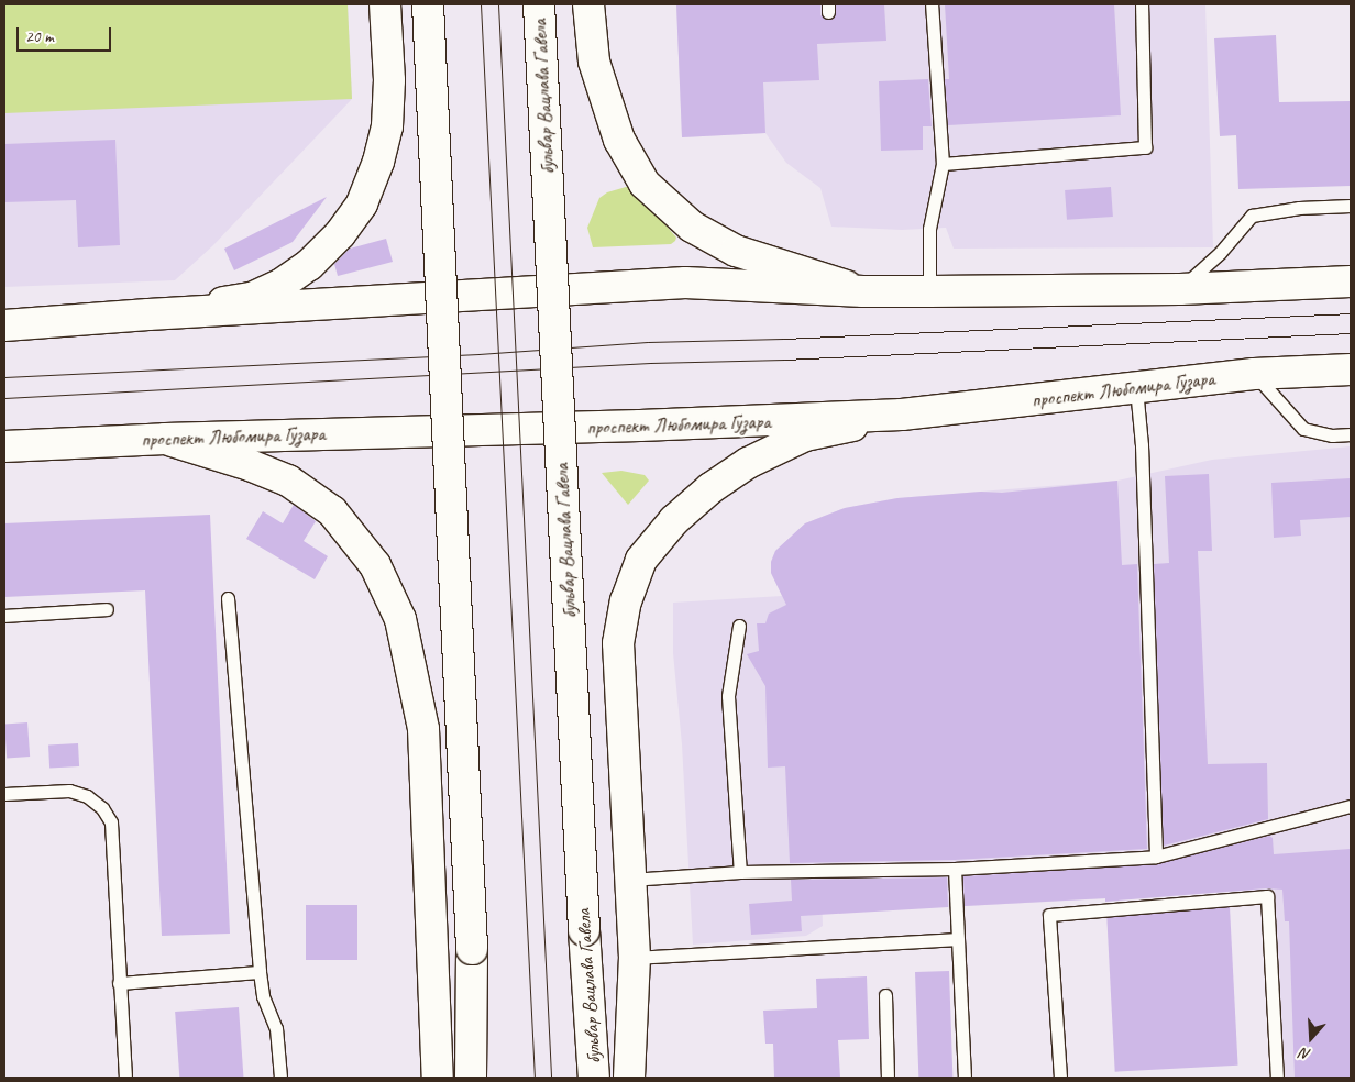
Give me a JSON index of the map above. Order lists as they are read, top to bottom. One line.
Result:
{"streets":{"main road":["бульвар Вацлава Гавела","проспект Любомира Гузара"]},"scale_bar":"20 m","north":"bottom"}
